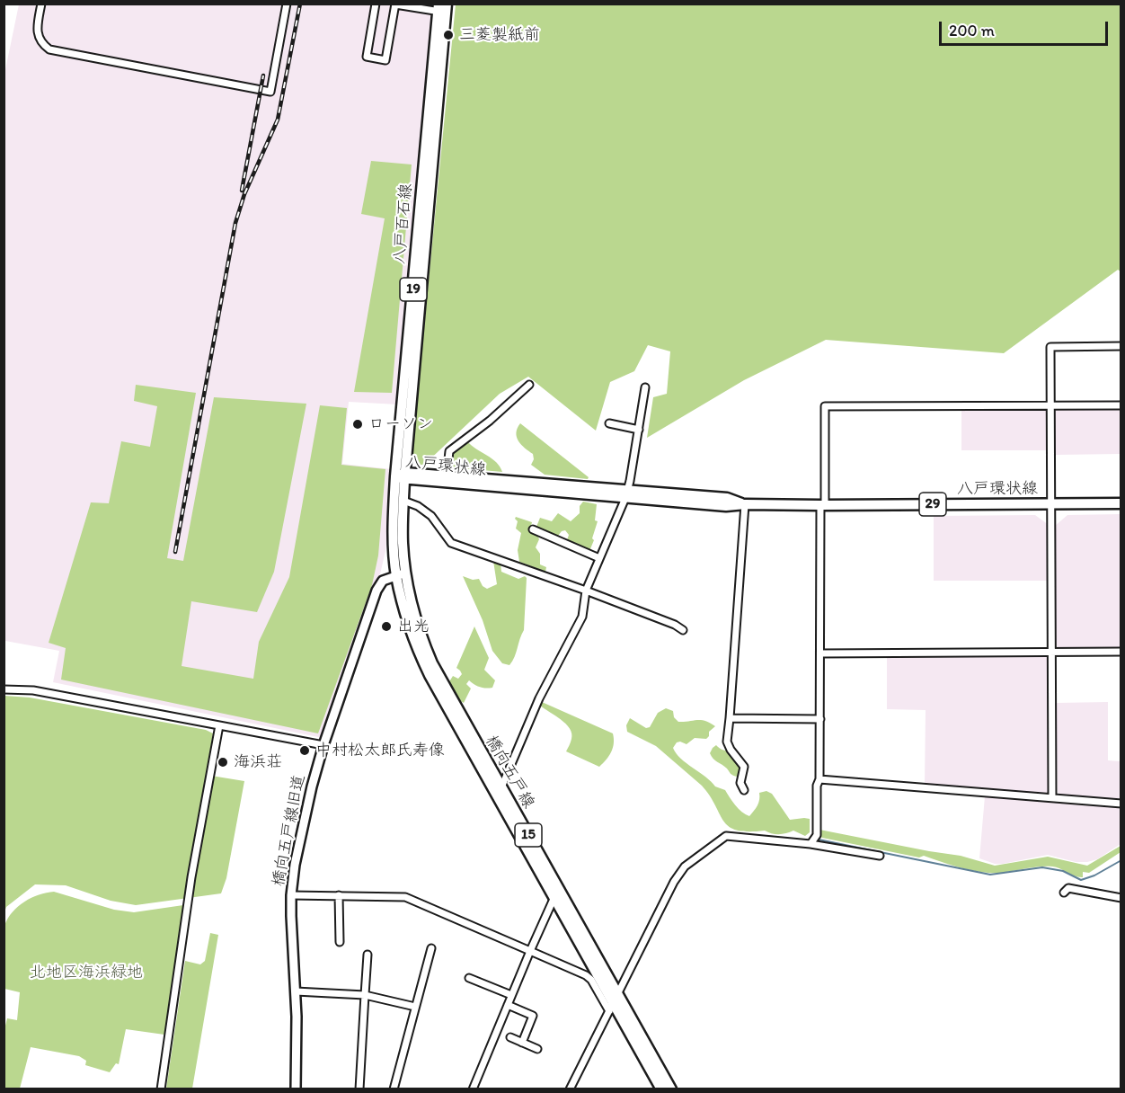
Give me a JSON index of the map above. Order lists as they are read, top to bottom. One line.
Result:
{"streets":{"main road":["八戸百石線","19","八戸環状線","29","橋向五戸線","15"],"street":["橋向五戸線旧道"]},"crossings":[["八戸百石線","八戸環状線"],["八戸百石線","橋向五戸線"],["八戸百石線","橋向五戸線旧道"],["橋向五戸線","橋向五戸線旧道"]],"parks":["北地区海浜緑地"],"places":["三菱製紙前","ローソン","出光","中村松太郎氏寿像","海浜荘"],"scale_bar":"200 m"}
